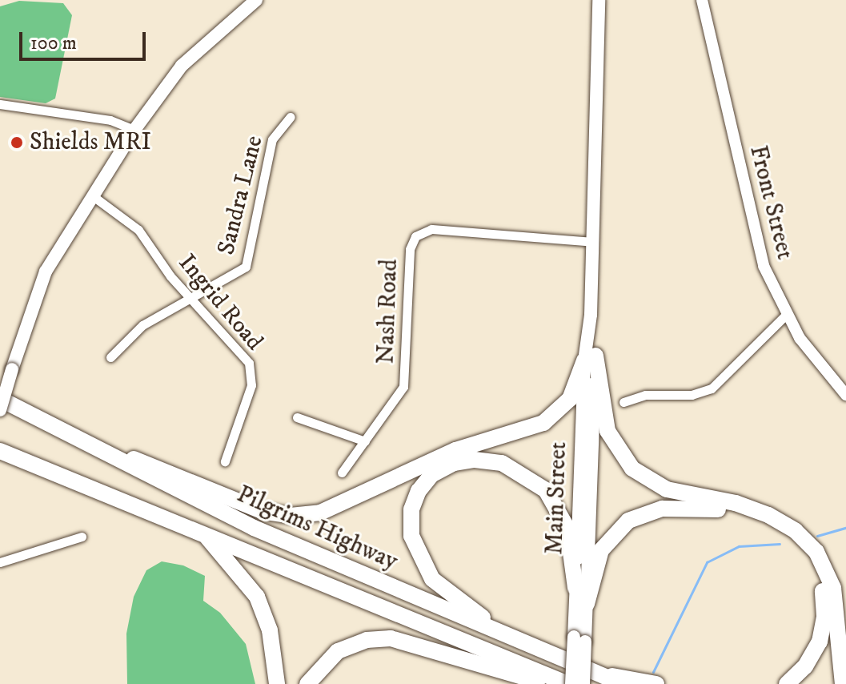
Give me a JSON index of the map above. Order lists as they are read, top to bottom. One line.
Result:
{"streets":{"highway":["Pilgrims Highway"],"main road":["Main Street"],"street":["Sandra Lane","Front Street","Ingrid Road","Nash Road"]},"crossings":[["Sandra Lane","Ingrid Road"],["Nash Road","Main Street"],["Main Street","Pilgrims Highway"]],"places":["Shields MRI"],"scale_bar":"100 m"}
